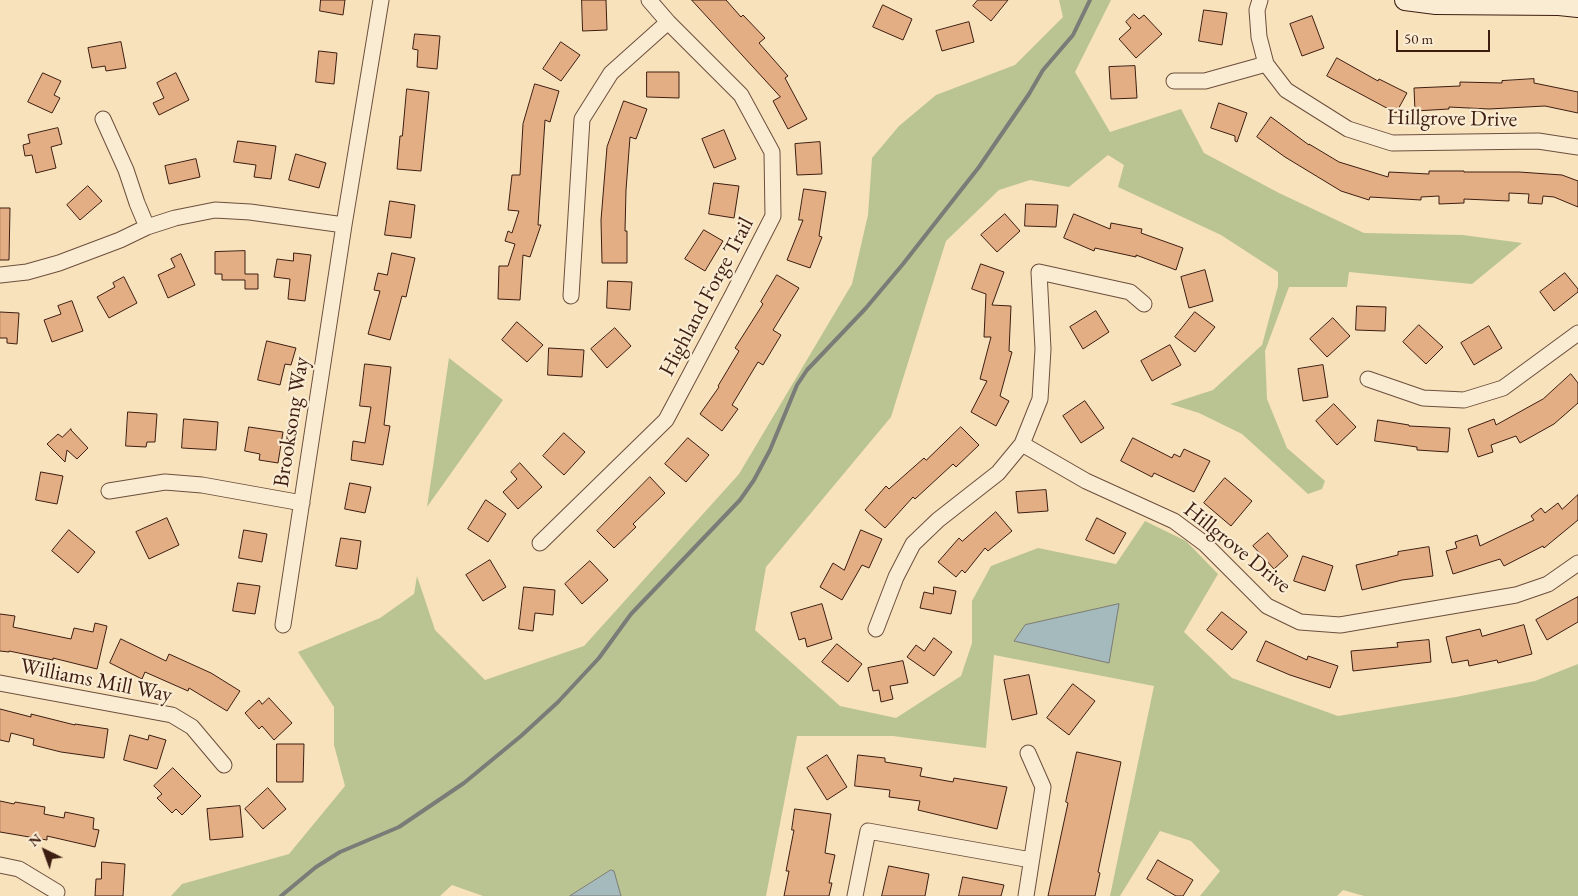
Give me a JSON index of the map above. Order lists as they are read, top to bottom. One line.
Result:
{"streets":{"street":["Hillgrove Drive","Highland Forge Trail","Brooksong Way","Williams Mill Way"]},"scale_bar":"50 m","north":"top left"}
